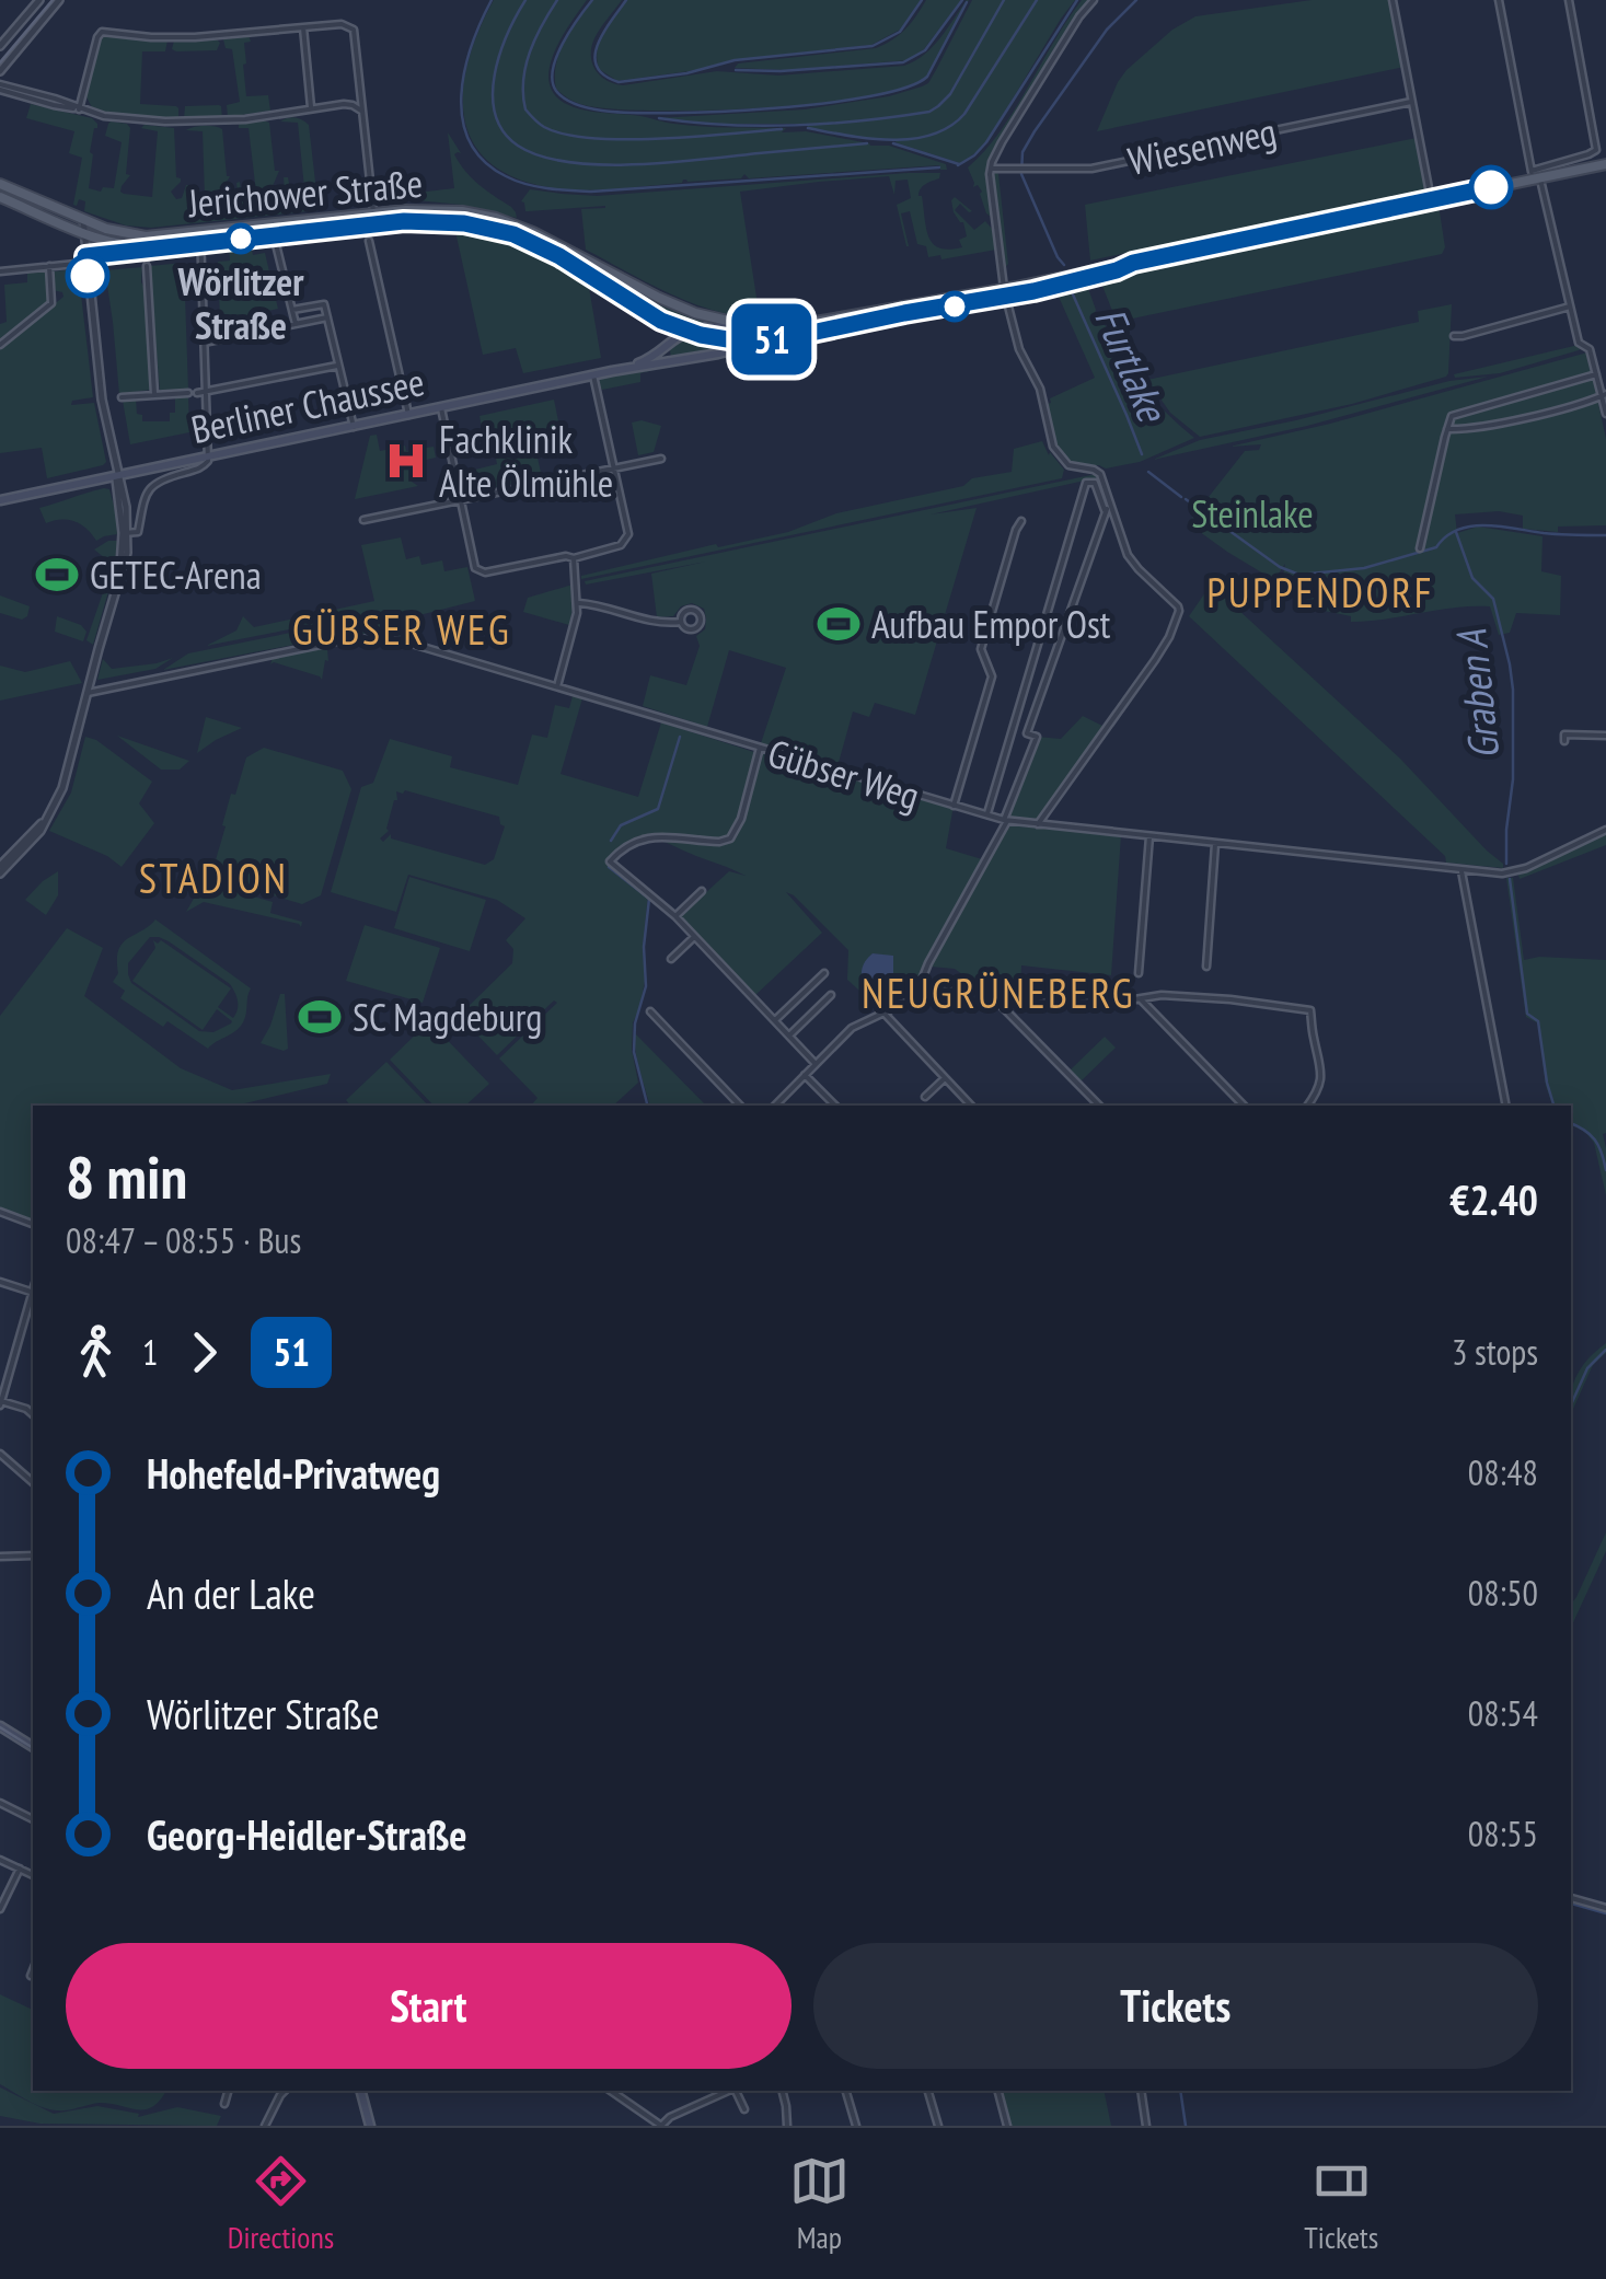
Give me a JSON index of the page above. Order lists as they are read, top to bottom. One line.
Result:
{"streets":{"main road":["Jerichower Straße","Berliner Chaussee"],"street":["Wiesenweg","Gübser Weg"]},"crossings":[["Jerichower Straße","Berliner Chaussee"]],"districts":["PUPPENDORF","GÜBSER WEG","STADION","NEUGRÜNEBERG"],"water":["Furtlake","Graben A"],"parks":["Steinlake"],"places":{"other":["Wörlitzer Straße"],"hospital":["Fachklinik Alte Ölmühle"],"sports":["GETEC-Arena","Aufbau Empor Ost","SC Magdeburg"]},"lines":["bus line 51"],"page":{"on_map":"51","heading":["8 min","08:47 – 08:55 · Bus","€2.40"],"legs":["1","51","3 stops"],"list":[{"name":"Hohefeld-Privatweg","value":"08:48"},{"name":"An der Lake","value":"08:50"},{"name":"Wörlitzer Straße","value":"08:54"},{"name":"Georg-Heidler-Straße","value":"08:55"}],"buttons":["Start","Tickets"],"tabs":["Directions","Map","Tickets"]}}
